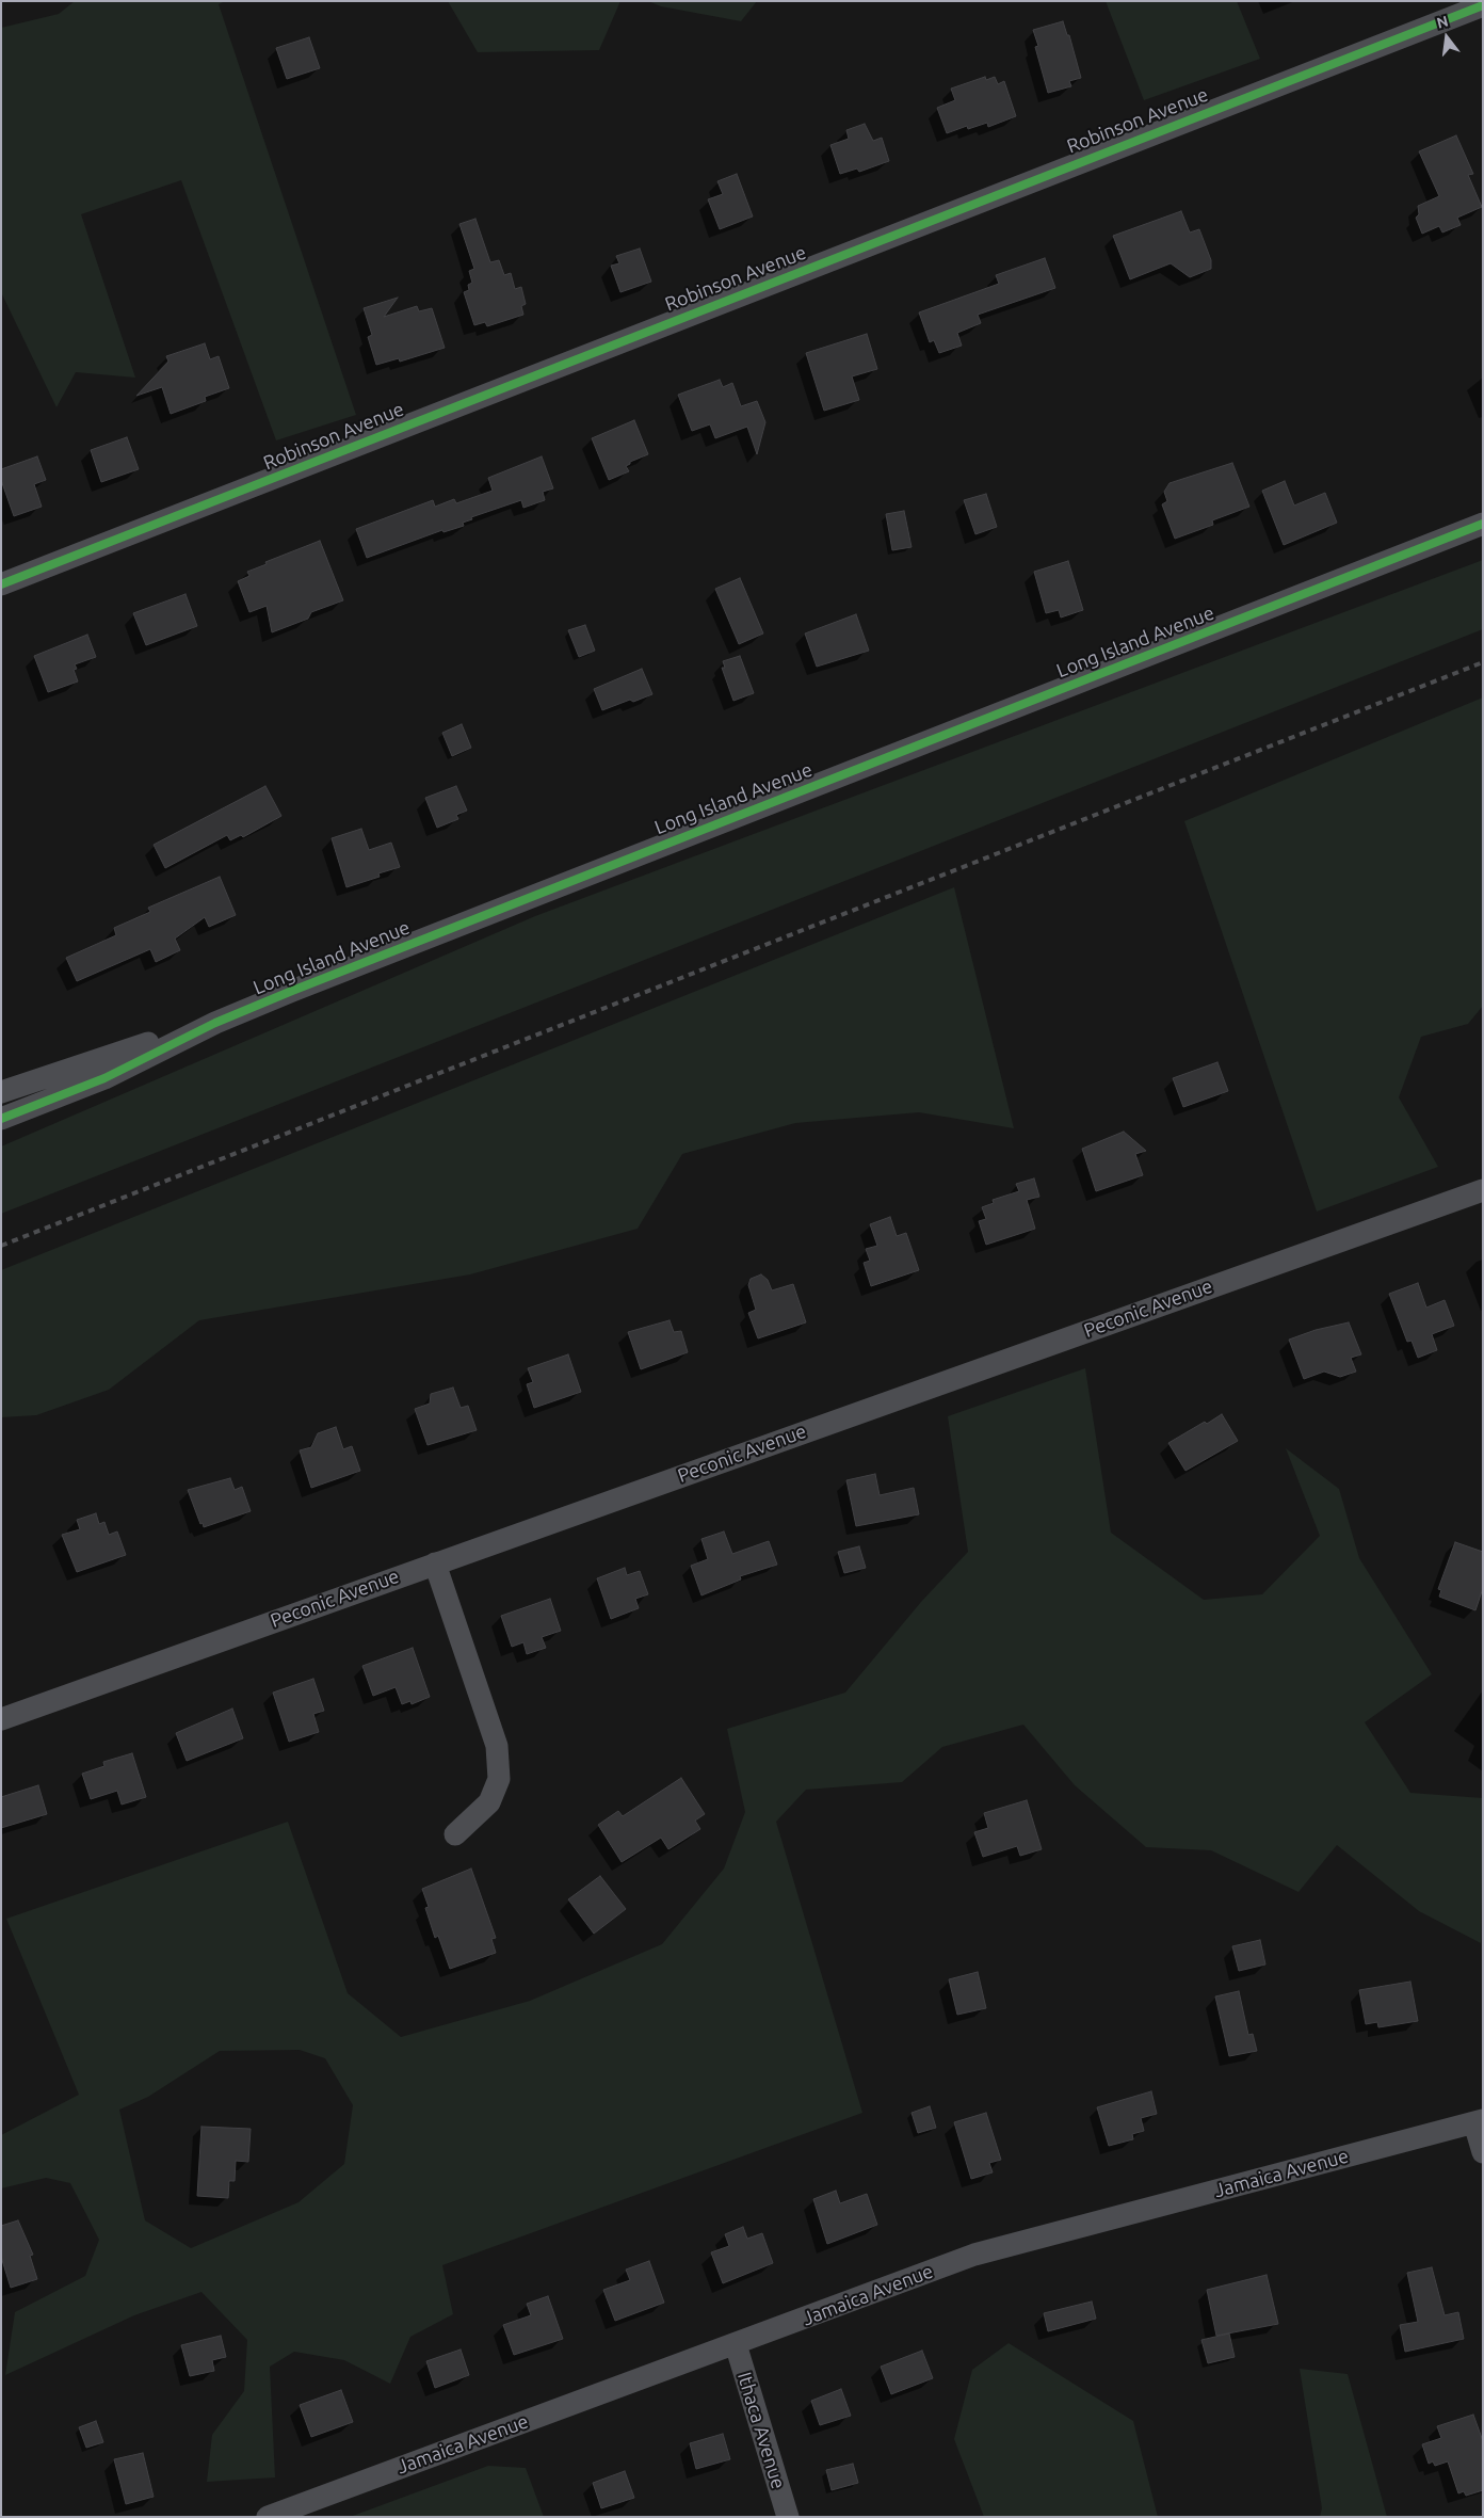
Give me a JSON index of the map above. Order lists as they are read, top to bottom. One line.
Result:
{"streets":{"street":["Robinson Avenue","Long Island Avenue","Peconic Avenue","Jamaica Avenue","Ithaca Avenue"]},"crossings":[["Jamaica Avenue","Ithaca Avenue"]],"north":"top"}
